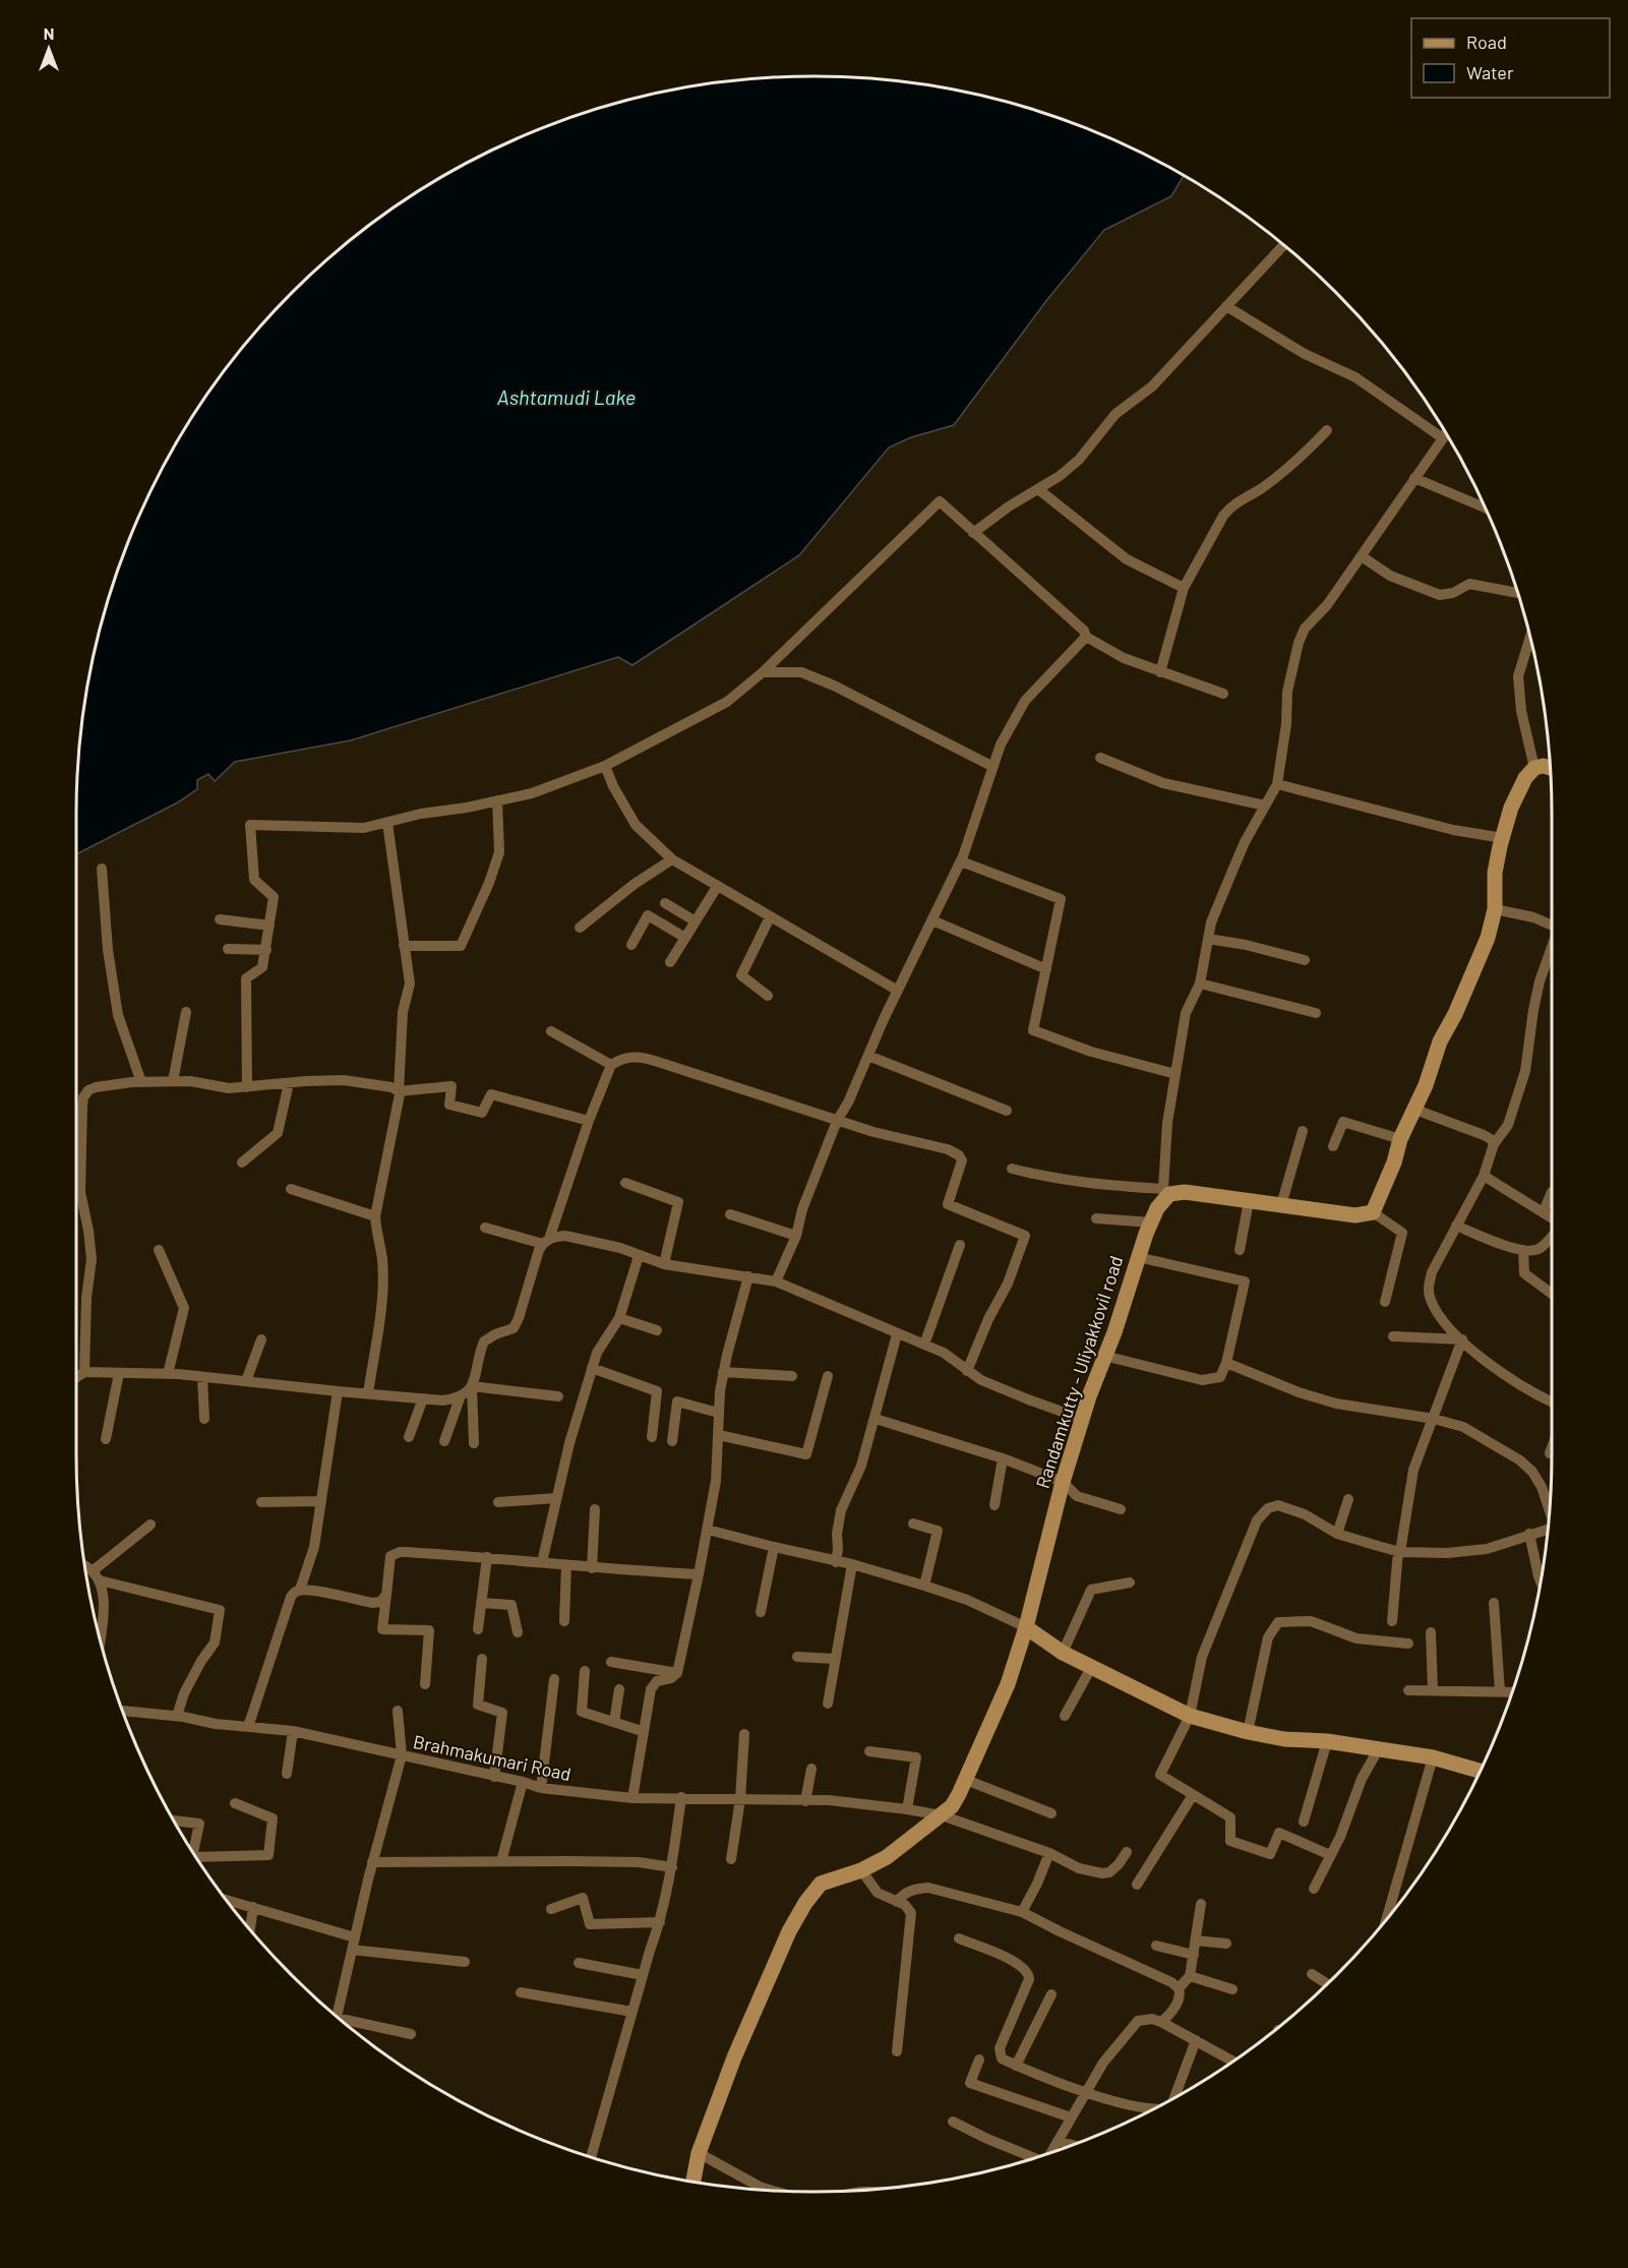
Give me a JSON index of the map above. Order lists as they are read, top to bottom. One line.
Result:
{"streets":{"street":["Randamkutty - Uliyakkovil road","Brahmakumari Road"]},"crossings":[["Randamkutty - Uliyakkovil road","Brahmakumari Road"]],"water":["Ashtamudi Lake"],"legend":["Road","Water"],"north":"top"}
